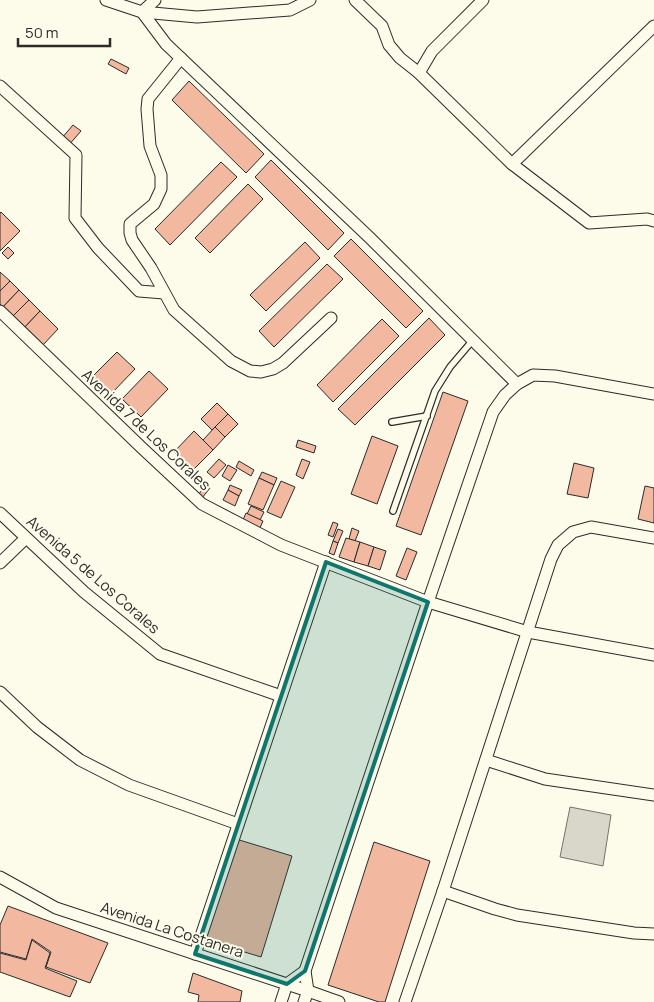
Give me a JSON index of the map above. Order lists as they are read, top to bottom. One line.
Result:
{"streets":{"street":["Avenida 7 de Los Corales","Avenida 5 de Los Corales","Avenida La Costanera"]},"scale_bar":"50 m"}
